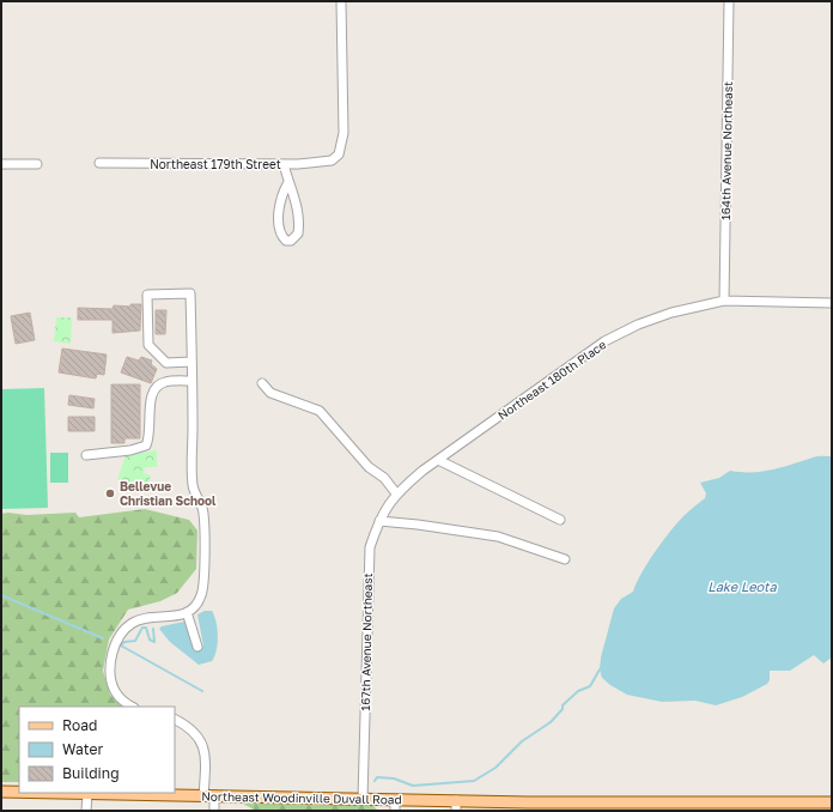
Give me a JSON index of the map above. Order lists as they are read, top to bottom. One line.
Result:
{"streets":{"main road":["Northeast Woodinville Duvall Road"],"street":["164th Avenue Northeast","Northeast 179th Street","Northeast 180th Place","167th Avenue Northeast"]},"crossings":[["164th Avenue Northeast","Northeast 180th Place"],["Northeast 180th Place","167th Avenue Northeast"],["167th Avenue Northeast","Northeast Woodinville Duvall Road"]],"water":["Lake Leota"],"places":["Bellevue Christian School"],"legend":["Road","Water","Building"]}
